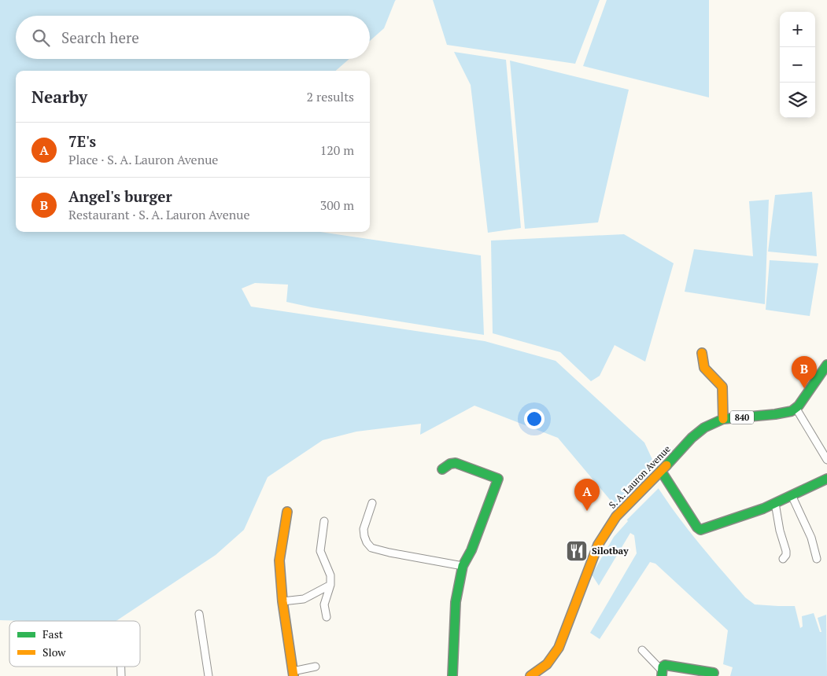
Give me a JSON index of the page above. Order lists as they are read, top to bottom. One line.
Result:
{"streets":{"main road":["840","S. A. Lauron Avenue"]},"places":{"restaurant":["Silotbay"]},"legend":["Fast","Slow"],"page":{"map_buttons":["+","−"],"search":"Search here","heading":["Nearby","2 results"],"list":[{"mark":"A","name":"7E's","note":"Place · S. A. Lauron Avenue","value":"120 m"},{"mark":"B","name":"Angel's burger","note":"Restaurant · S. A. Lauron Avenue","value":"300 m"}],"pins":["B","A"]}}
